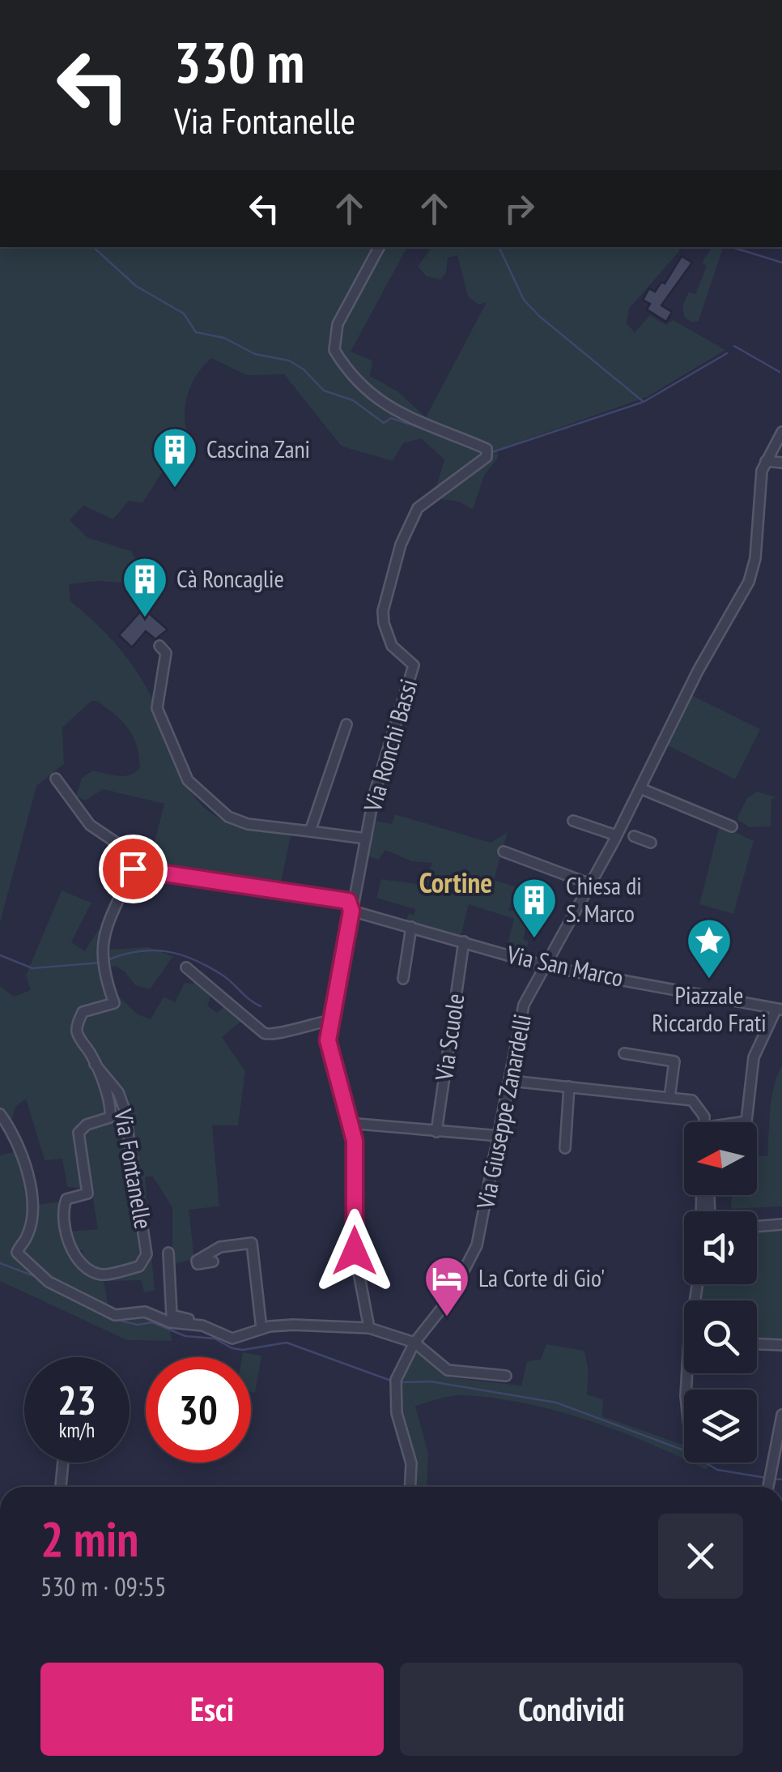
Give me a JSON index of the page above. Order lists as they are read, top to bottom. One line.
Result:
{"streets":{"street":["Via Ronchi Bassi","Via San Marco","Via Scuole","Via Giuseppe Zanardelli","Via Fontanelle"]},"crossings":[["Via Ronchi Bassi","Via San Marco"],["Via San Marco","Via Scuole"],["Via San Marco","Via Giuseppe Zanardelli"]],"districts":["Cortine"],"places":{"building":["Cascina Zani","Cà Roncaglie","Chiesa di S. Marco"],"place":["Piazzale Riccardo Frati"],"hotel":["La Corte di Gio'"]},"north":"left","page":{"turn":["330 m","Via Fontanelle"],"speed":"23 km/h","limit":"30","heading":["2 min","530 m · 09:55"],"buttons":["Esci","Condividi"]}}
